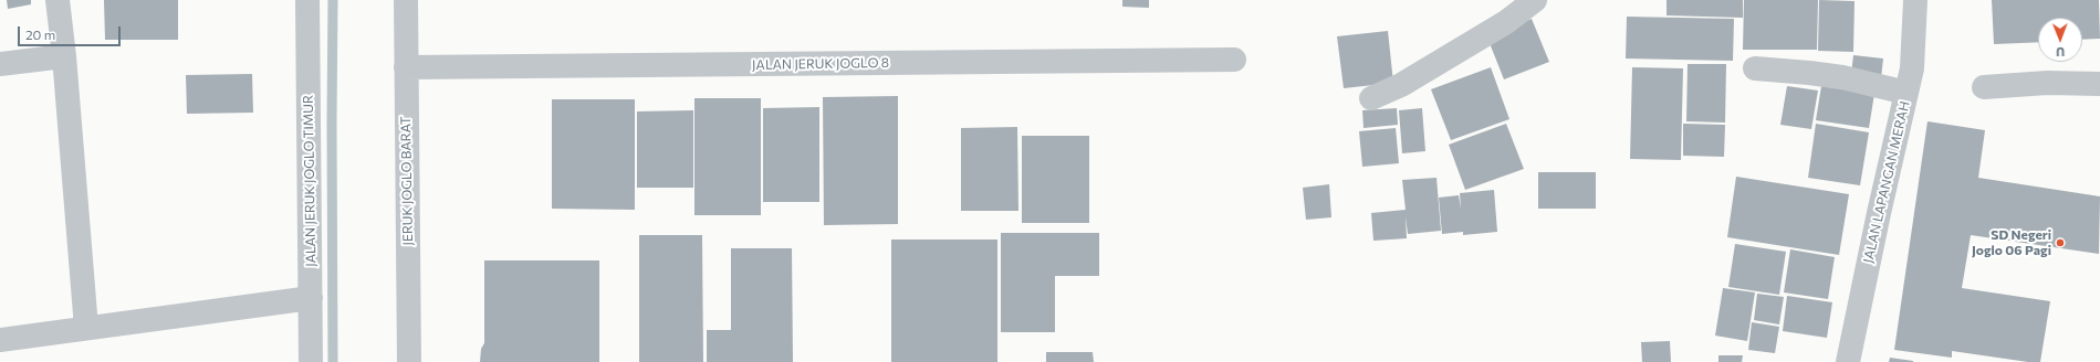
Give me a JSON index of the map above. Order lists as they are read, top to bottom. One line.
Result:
{"streets":{"street":["JALAN JERUK JOGLO 8","JALAN JERUK JOGLO TIMUR","JERUK JOGLO BARAT","JALAN LAPANGAN MERAH"]},"crossings":[["JALAN JERUK JOGLO 8","JERUK JOGLO BARAT"]],"places":["SD Negeri Joglo 06 Pagi"],"scale_bar":"20 m","north":"bottom"}
